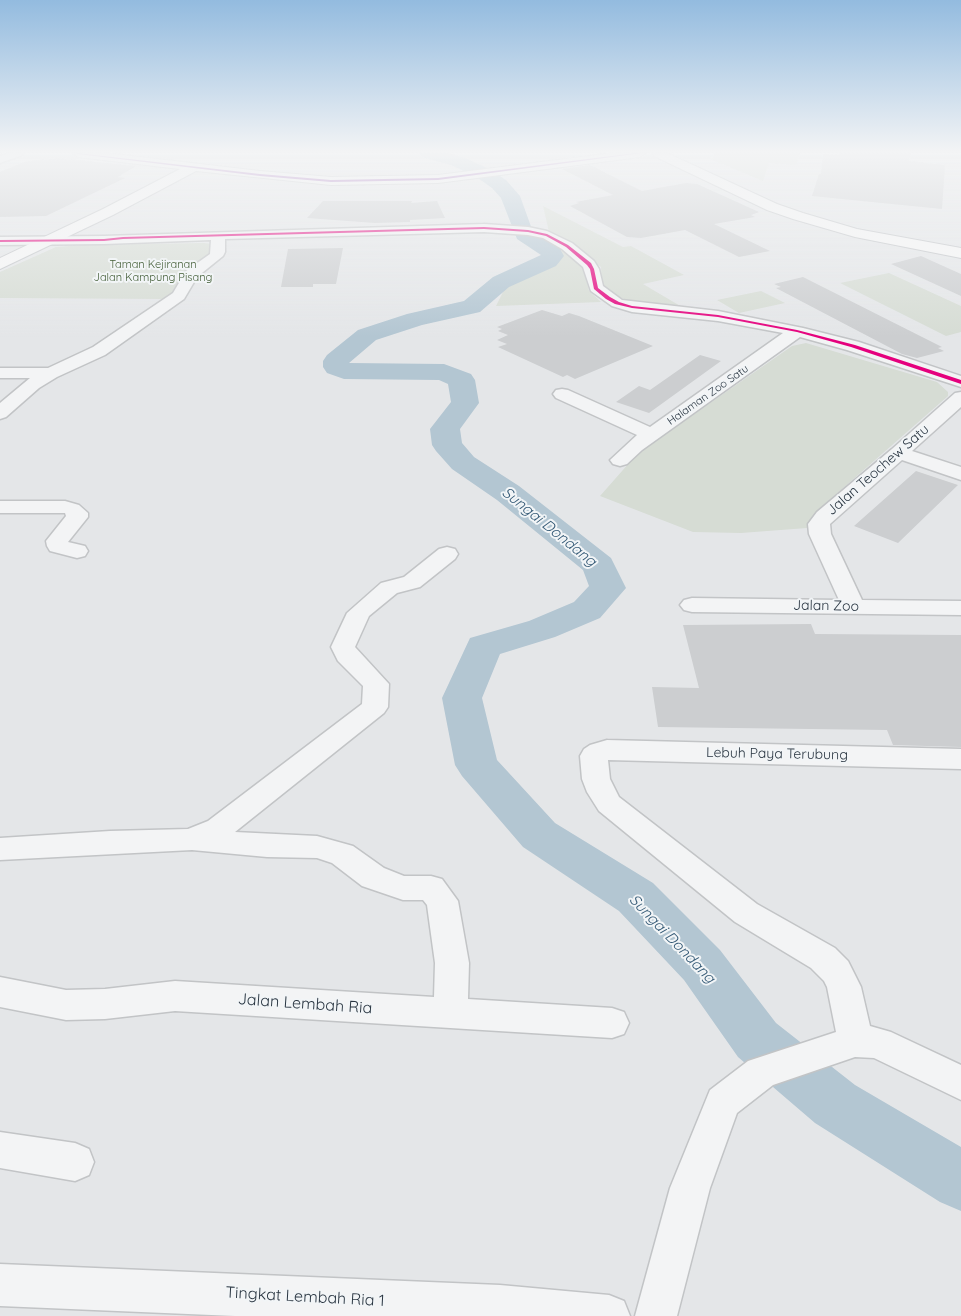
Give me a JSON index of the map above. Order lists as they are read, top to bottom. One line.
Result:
{"streets":{"street":["Halaman Zoo Satu","Jalan Teochew Satu","Jalan Zoo","Lebuh Paya Terubung","Jalan Lembah Ria","Tingkat Lembah Ria 1"]},"crossings":[["Jalan Teochew Satu","Jalan Zoo"]],"water":["Sungai Dondang"],"parks":["Taman Kejiranan Jalan Kampung Pisang"]}
